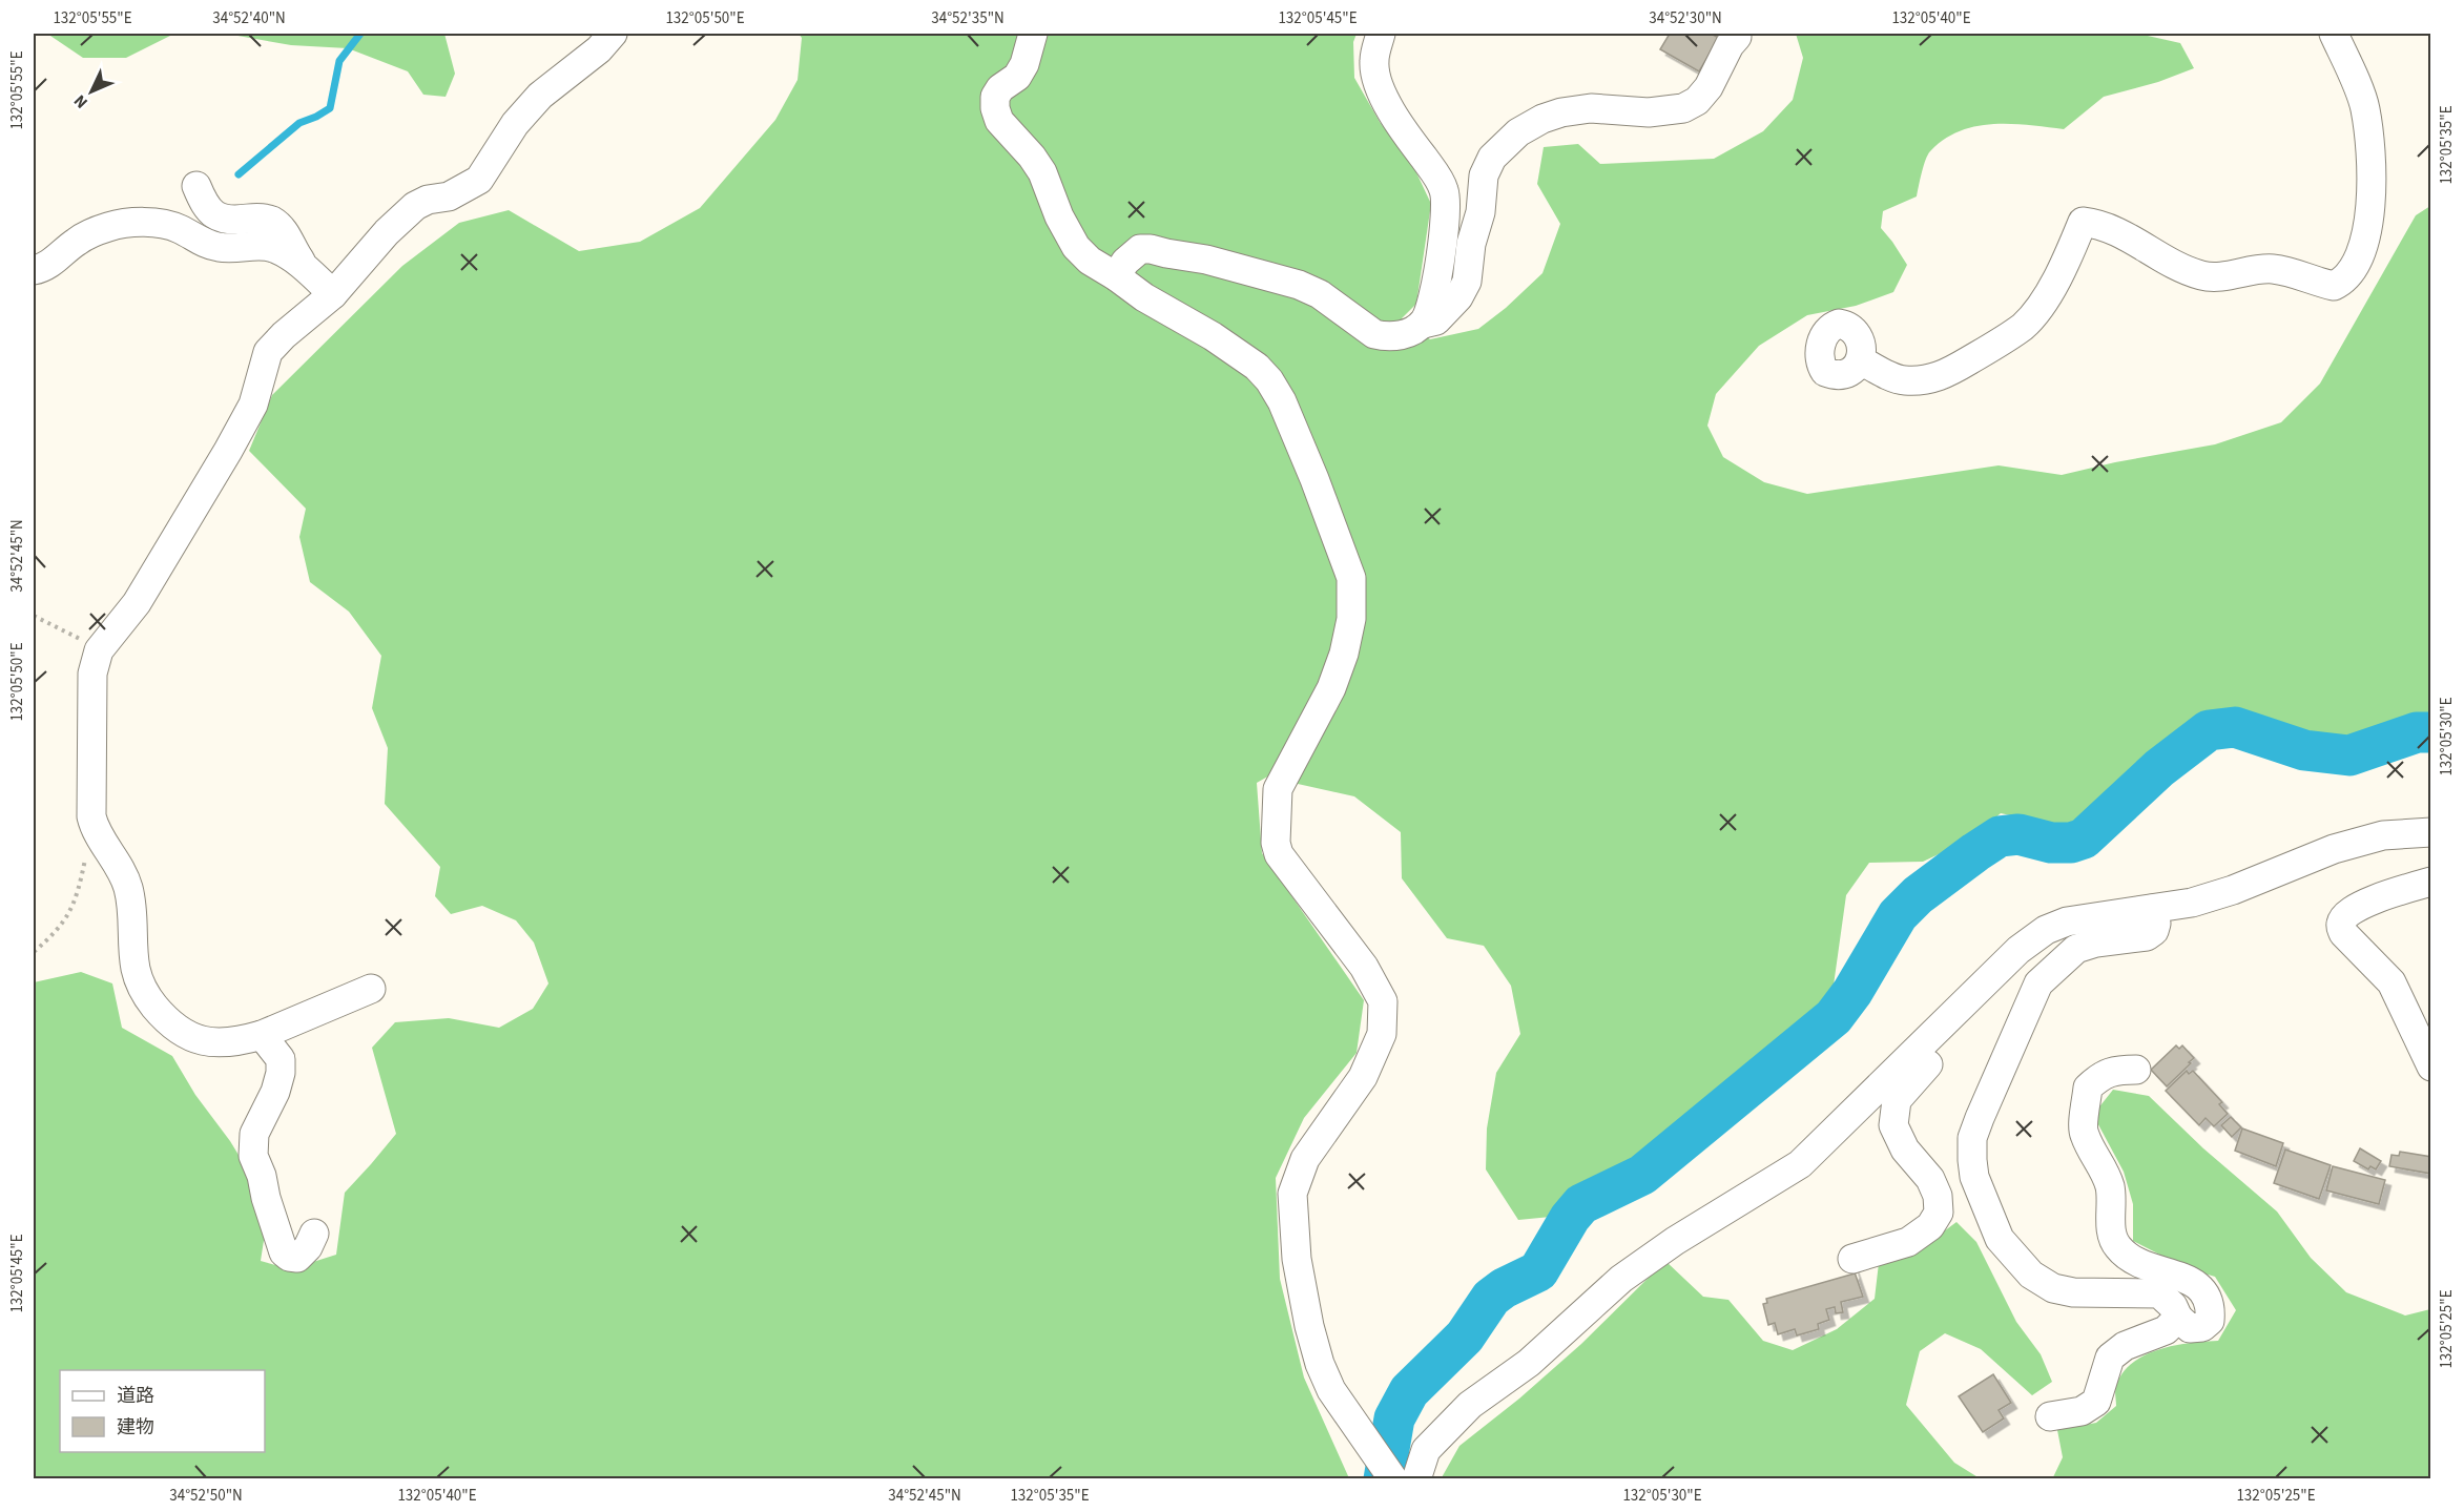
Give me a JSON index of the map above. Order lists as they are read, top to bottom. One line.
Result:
{"legend":["道路","建物"],"north":"bottom left","coordinates":["132°05'55\"E","34°52'40\"N","132°05'50\"E","34°52'35\"N","132°05'45\"E","34°52'30\"N","132°05'40\"E","132°05'35\"E","34°52'45\"N","132°05'30\"E","132°05'25\"E","34°52'50\"N"]}
